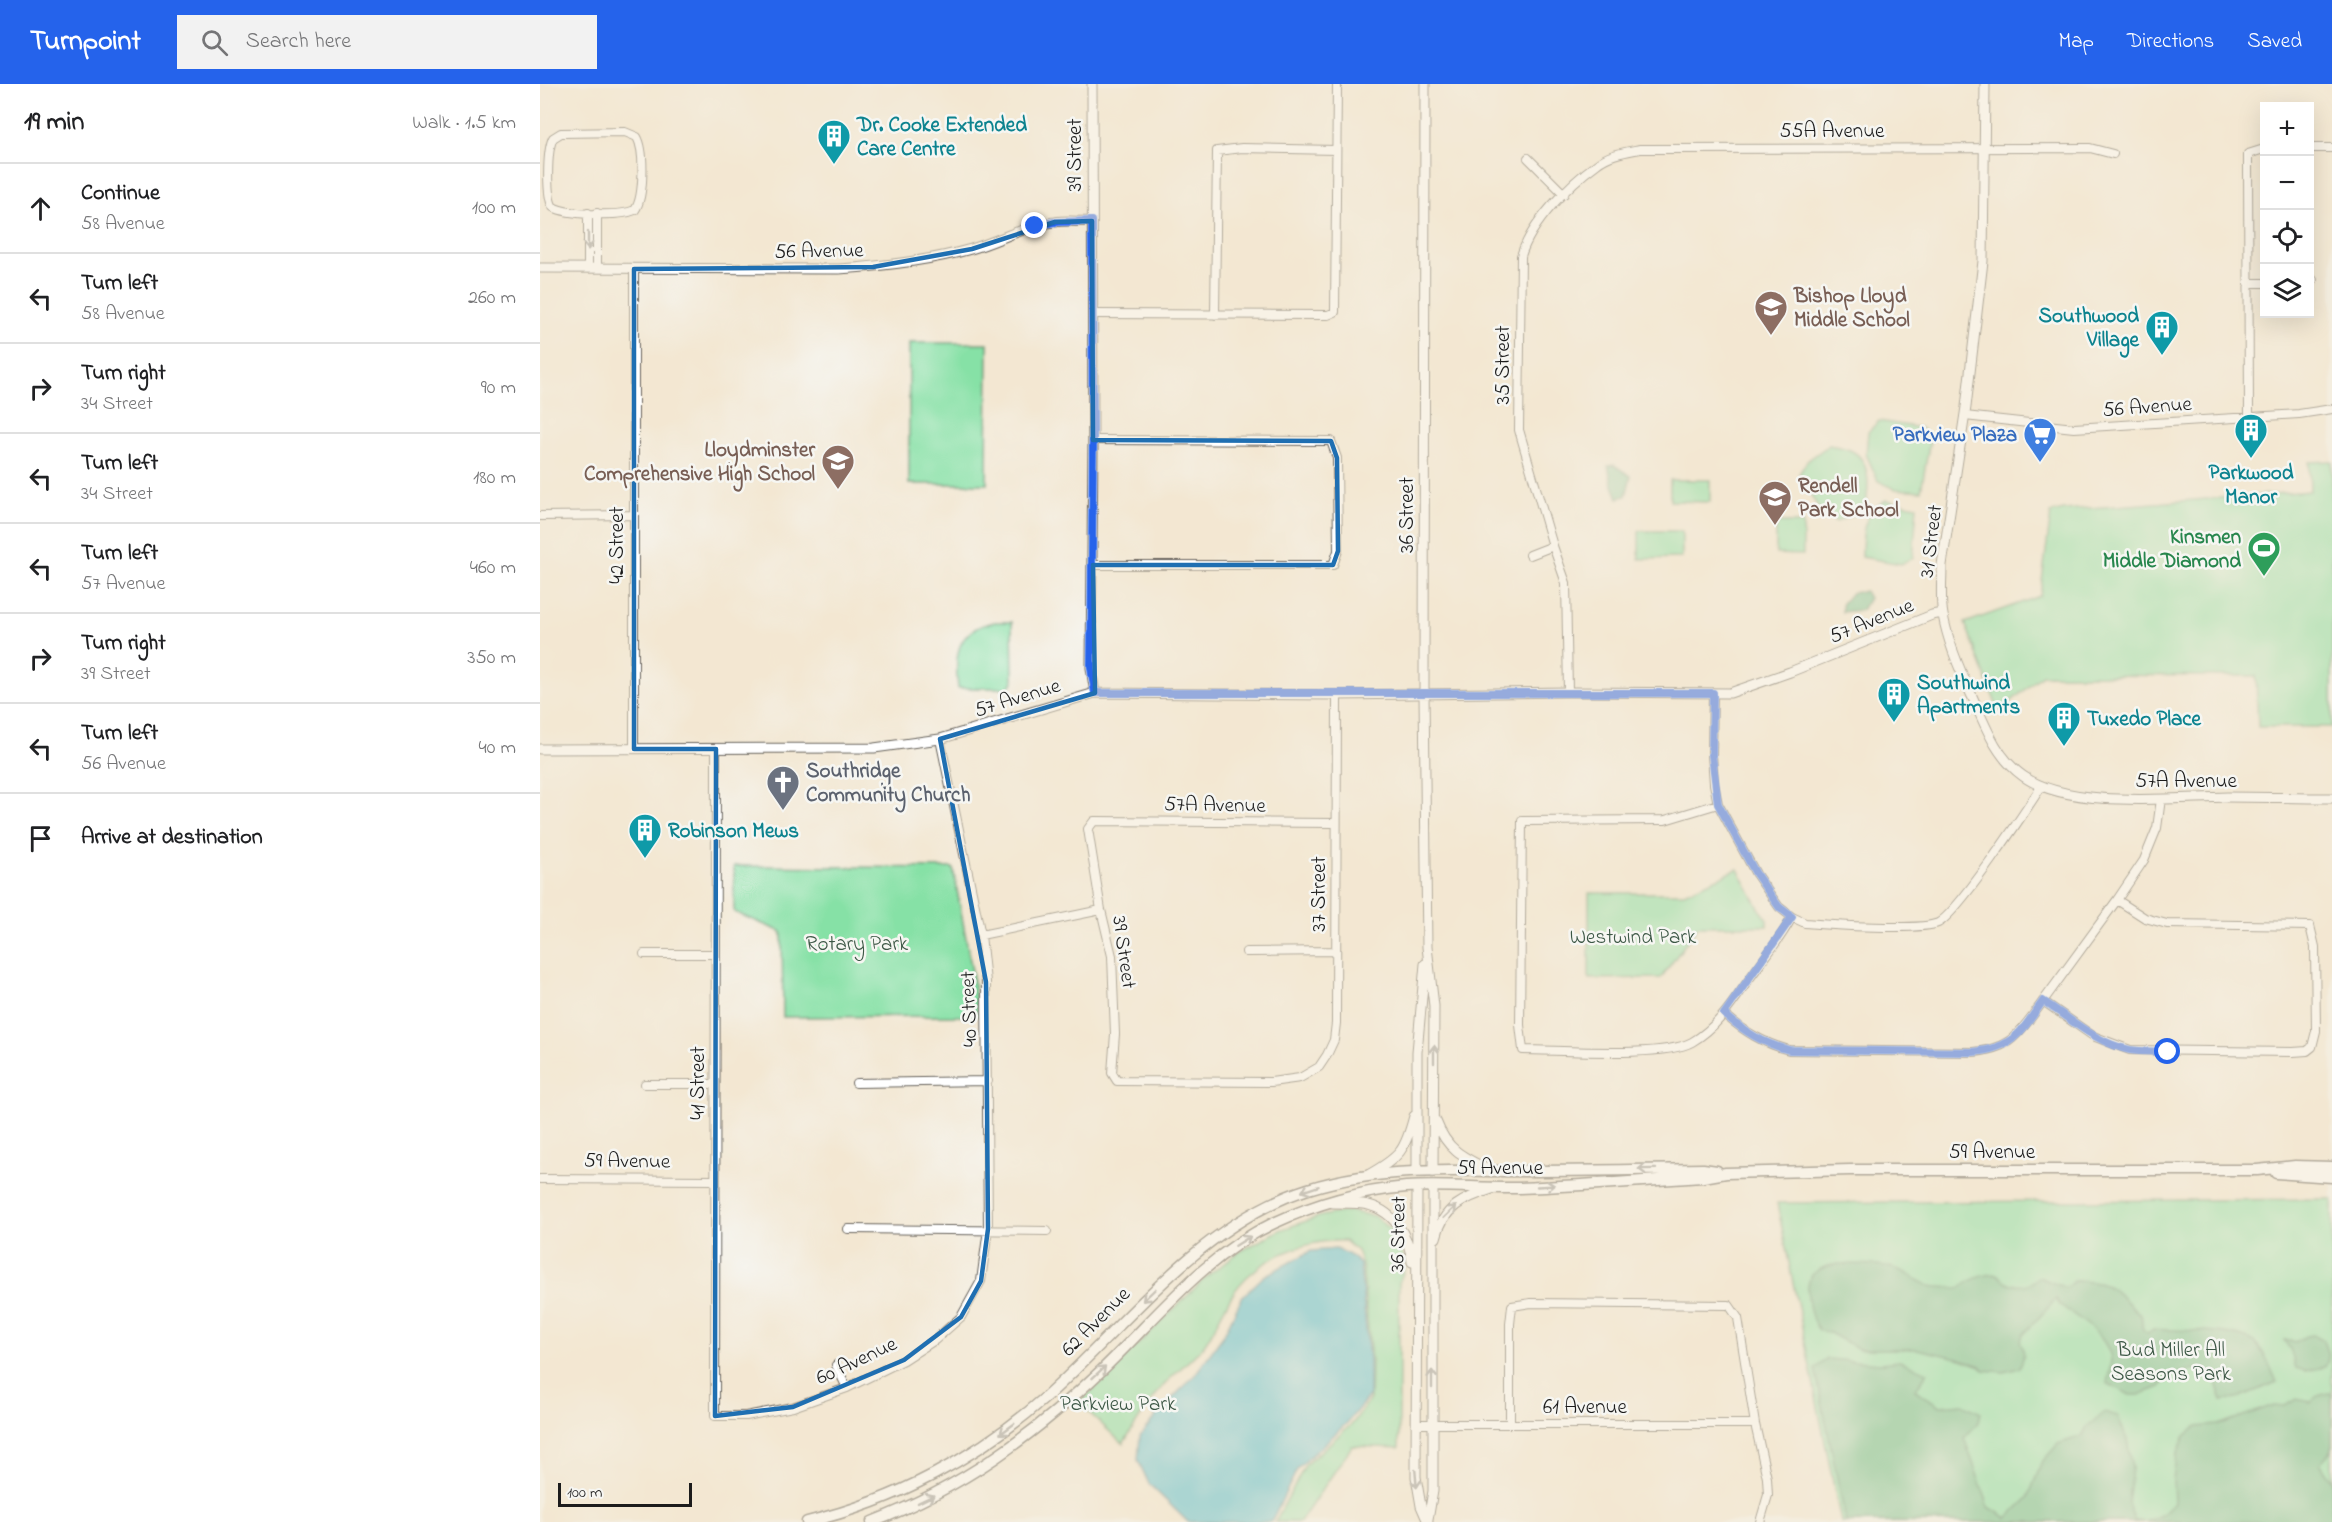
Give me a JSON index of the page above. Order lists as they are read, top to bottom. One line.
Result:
{"streets":{"main road":["36 Street","59 Avenue","62 Avenue"],"street":["55A Avenue","39 Street","56 Avenue","35 Street","31 Street","42 Street","57 Avenue","57A Avenue","37 Street","40 Street","41 Street","60 Avenue","61 Avenue"]},"crossings":[["55A Avenue","35 Street"],["55A Avenue","31 Street"],["39 Street","56 Avenue"],["39 Street","57 Avenue"],["39 Street","57A Avenue"],["39 Street","37 Street"],["56 Avenue","31 Street"],["56 Avenue","42 Street"],["35 Street","57 Avenue"],["36 Street","57 Avenue"],["36 Street","59 Avenue"],["36 Street","62 Avenue"],["36 Street","61 Avenue"],["31 Street","57 Avenue"],["31 Street","57A Avenue"],["42 Street","57 Avenue"],["57 Avenue","37 Street"],["57 Avenue","40 Street"],["57 Avenue","41 Street"],["57A Avenue","37 Street"],["40 Street","60 Avenue"],["41 Street","59 Avenue"],["41 Street","60 Avenue"],["59 Avenue","62 Avenue"]],"parks":["Westwind Park","Rotary Park","Bud Miller All Seasons Park","Parkview Park"],"places":{"building":["Dr. Cooke Extended Care Centre","Southwood Village","Parkwood Manor","Southwind Apartments","Tuxedo Place","Robinson Mews"],"school or university":["Bishop Lloyd Middle School","Lloydminster Comprehensive High School","Rendell Park School"],"supermarket":["Parkview Plaza"],"sports":["Kinsmen Middle Diamond"],"church":["Southridge Community Church"]},"scale_bar":"100 m","page":{"header":"Turnpoint","search":"Search here","nav":["Map","Directions","Saved"],"heading":["19 min","Walk · 1.5 km"],"map_buttons":["+","−"],"list":[["Continue","58 Avenue","100 m"],["Turn left","58 Avenue","260 m"],["Turn right","34 Street","90 m"],["Turn left","34 Street","180 m"],["Turn left","57 Avenue","460 m"],["Turn right","39 Street","350 m"],["Turn left","56 Avenue","40 m"],"Arrive at destination"],"scale":"100 m"}}
